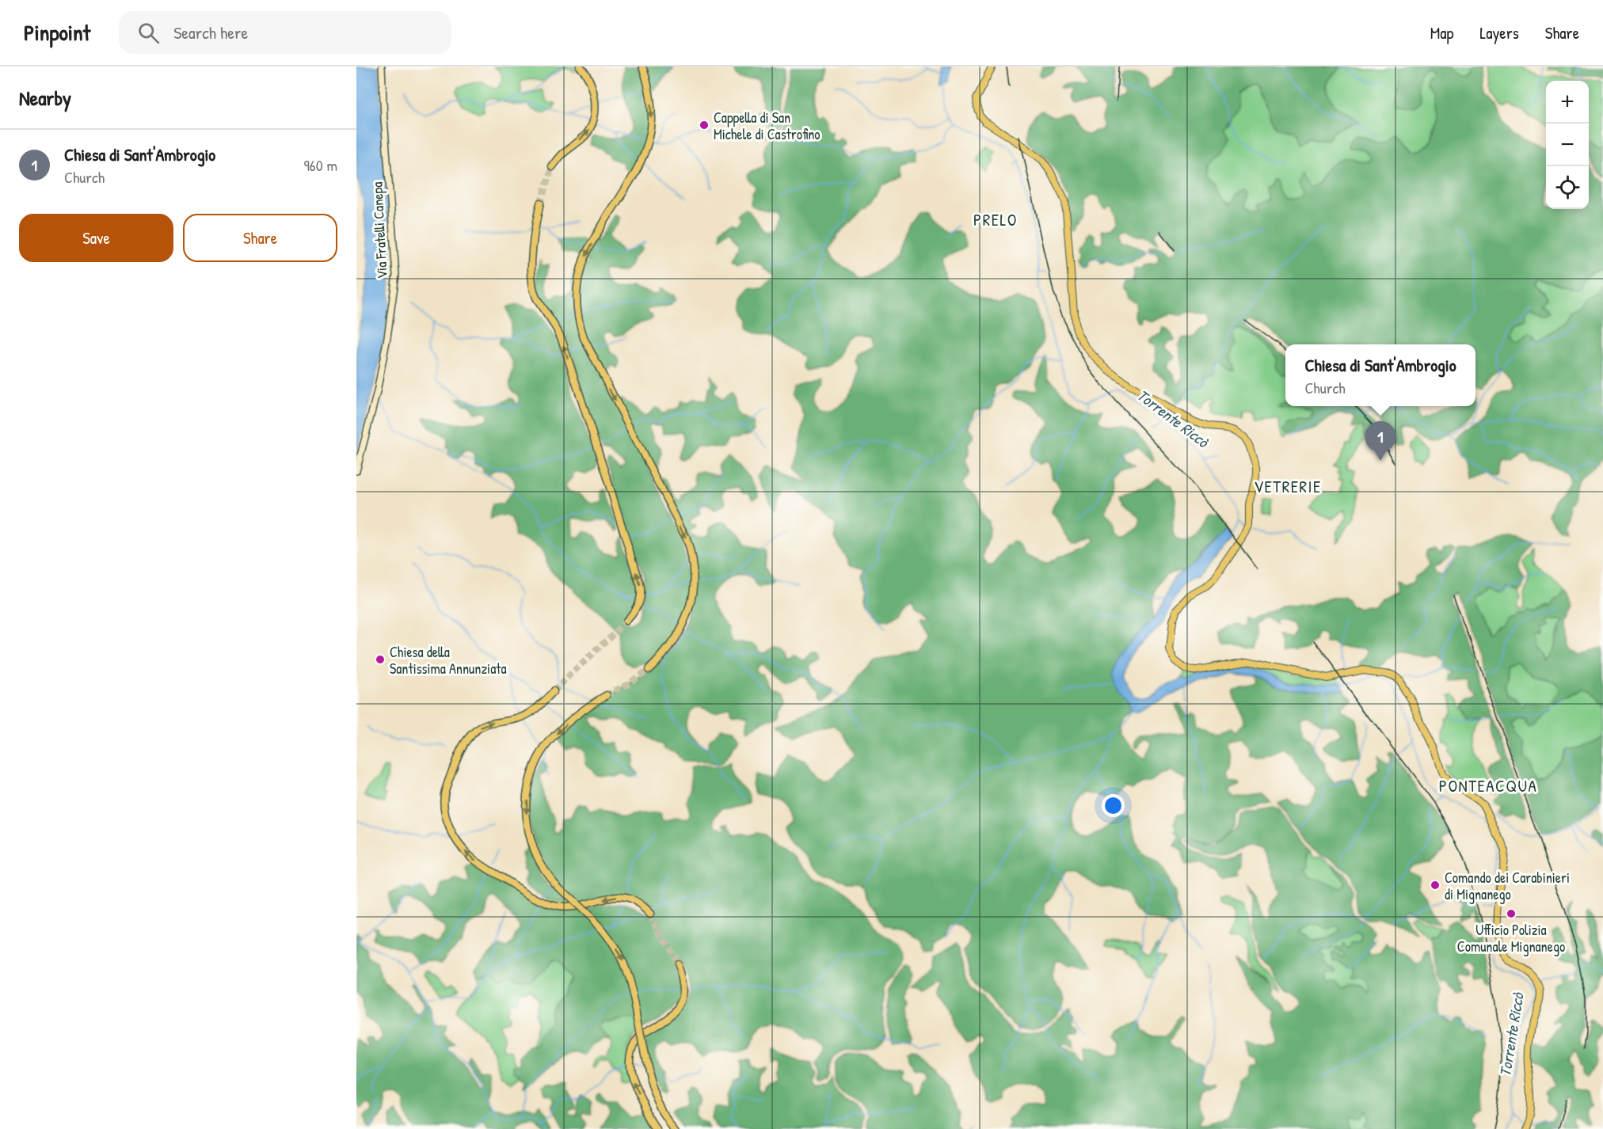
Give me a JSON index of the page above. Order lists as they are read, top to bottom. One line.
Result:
{"streets":{"main road":["Via Fratelli Canepa"]},"districts":["PRELO","VETRERIE","PONTEACQUA"],"water":["Torrente Riccò"],"places":["Cappella di San Michele di Castrofino","Chiesa della Santissima Annunziata","Comando dei Carabinieri di Mignanego","Ufficio Polizia Comunale Mignanego"],"page":{"header":"Pinpoint","search":"Search here","nav":["Map","Layers","Share"],"heading":"Nearby","map_buttons":["+","−"],"list":[{"mark":"1","name":"Chiesa di Sant'Ambrogio","note":"Church","value":"960 m"}],"buttons":["Save","Share"],"popup":["Chiesa di Sant'Ambrogio","Church"],"pins":"1"}}
